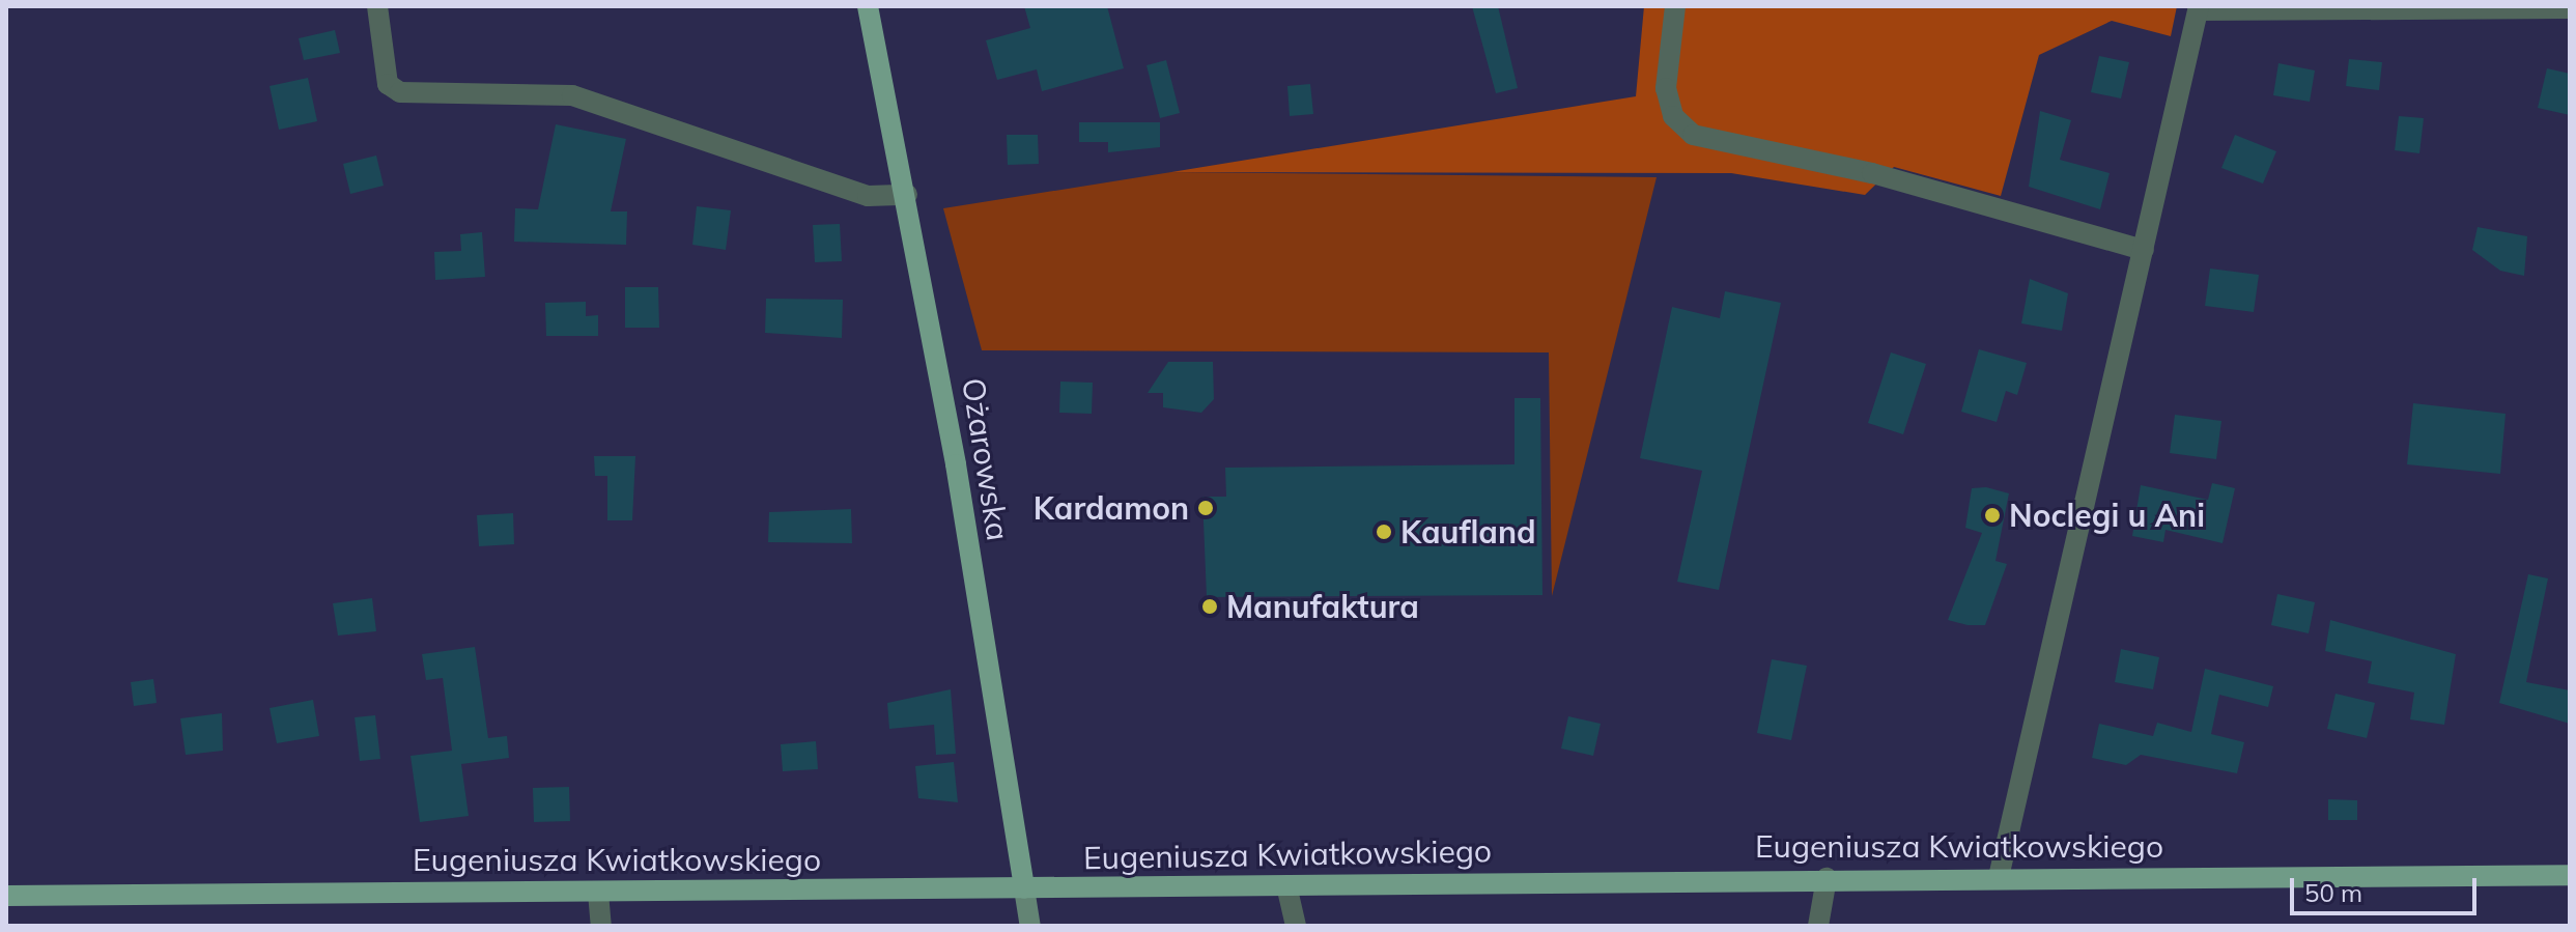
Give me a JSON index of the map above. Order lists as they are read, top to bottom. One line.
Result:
{"streets":{"main road":["Ożarowska","Eugeniusza Kwiatkowskiego"]},"crossings":[["Ożarowska","Eugeniusza Kwiatkowskiego"]],"places":["Kardamon","Noclegi u Ani","Kaufland","Manufaktura"],"scale_bar":"50 m"}
